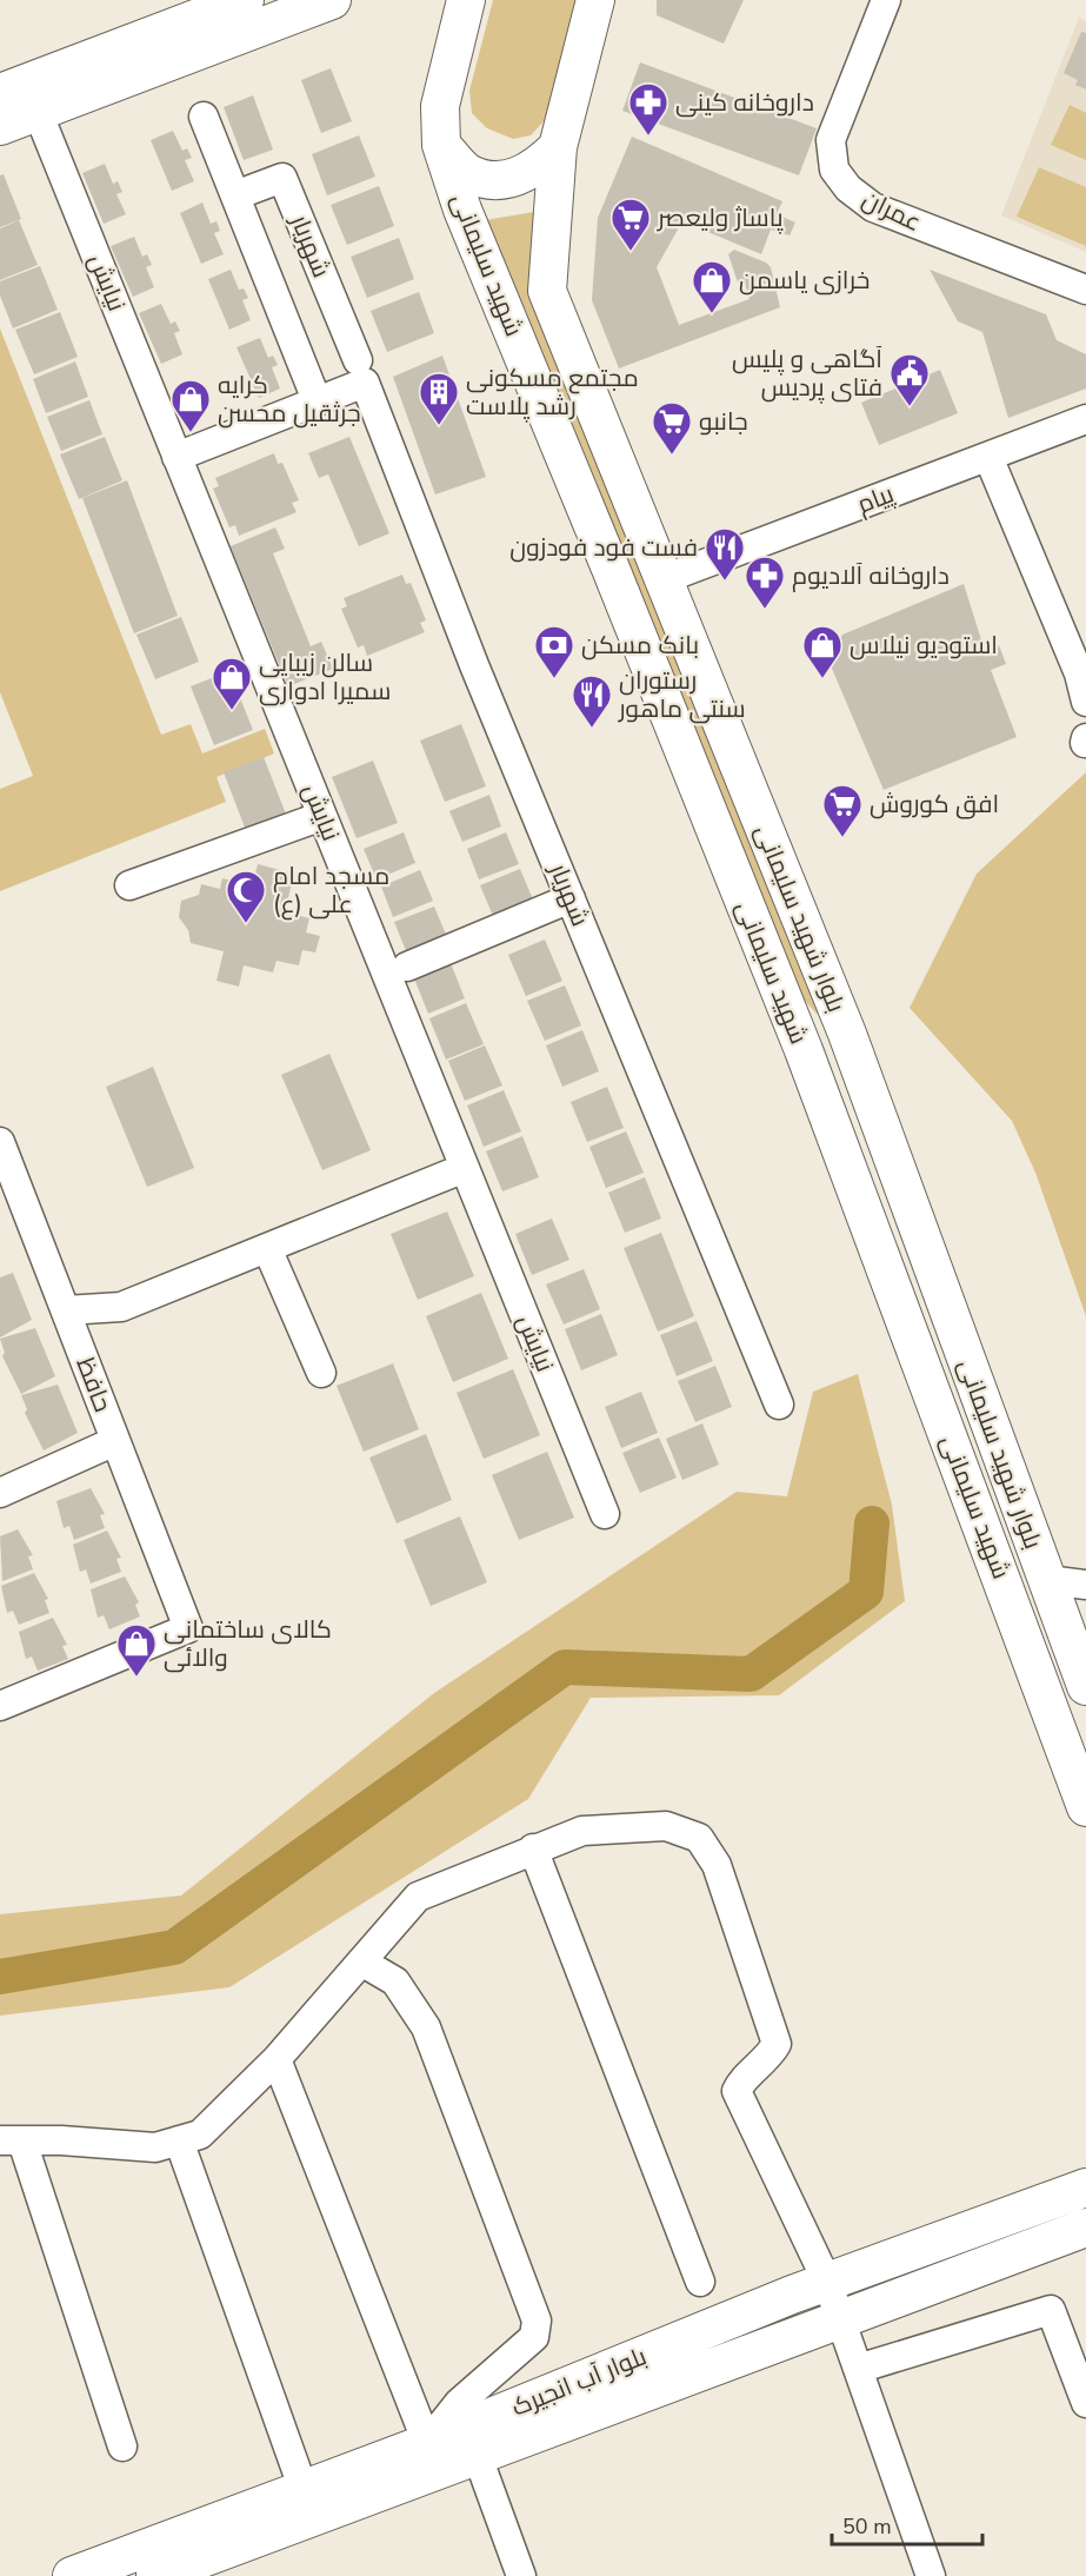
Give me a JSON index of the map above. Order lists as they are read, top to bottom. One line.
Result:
{"streets":{"main road":["شهید سلیمانی","بلوار شهید سلیمانی","بلوار آب انجیرک"],"street":["عمران","شهریار","نیایش","پیام","حافظ"]},"crossings":[["پیام","بلوار شهید سلیمانی"]],"places":{"pharmacy":["داروخانه کینی","داروخانه آلادیوم"],"supermarket":["پاساژ ولیعصر","جانبو","افق کوروش"],"shop":["خرازی یاسمن","کرایه جرثقیل محسن","استودیو نیلاس","سالن زیبایی سمیرا ادواری","کالای ساختمانی والائی"],"public building":["آگاهی و پلیس فتای پردیس"],"building":["مجتمع مسکونی رشد پلاست"],"restaurant":["فست فود فودزون","رستوران سنتی ماهور"],"bank":["بانک مسکن"],"mosque":["مسجد امام علی (ع)"]},"scale_bar":"50 m"}
